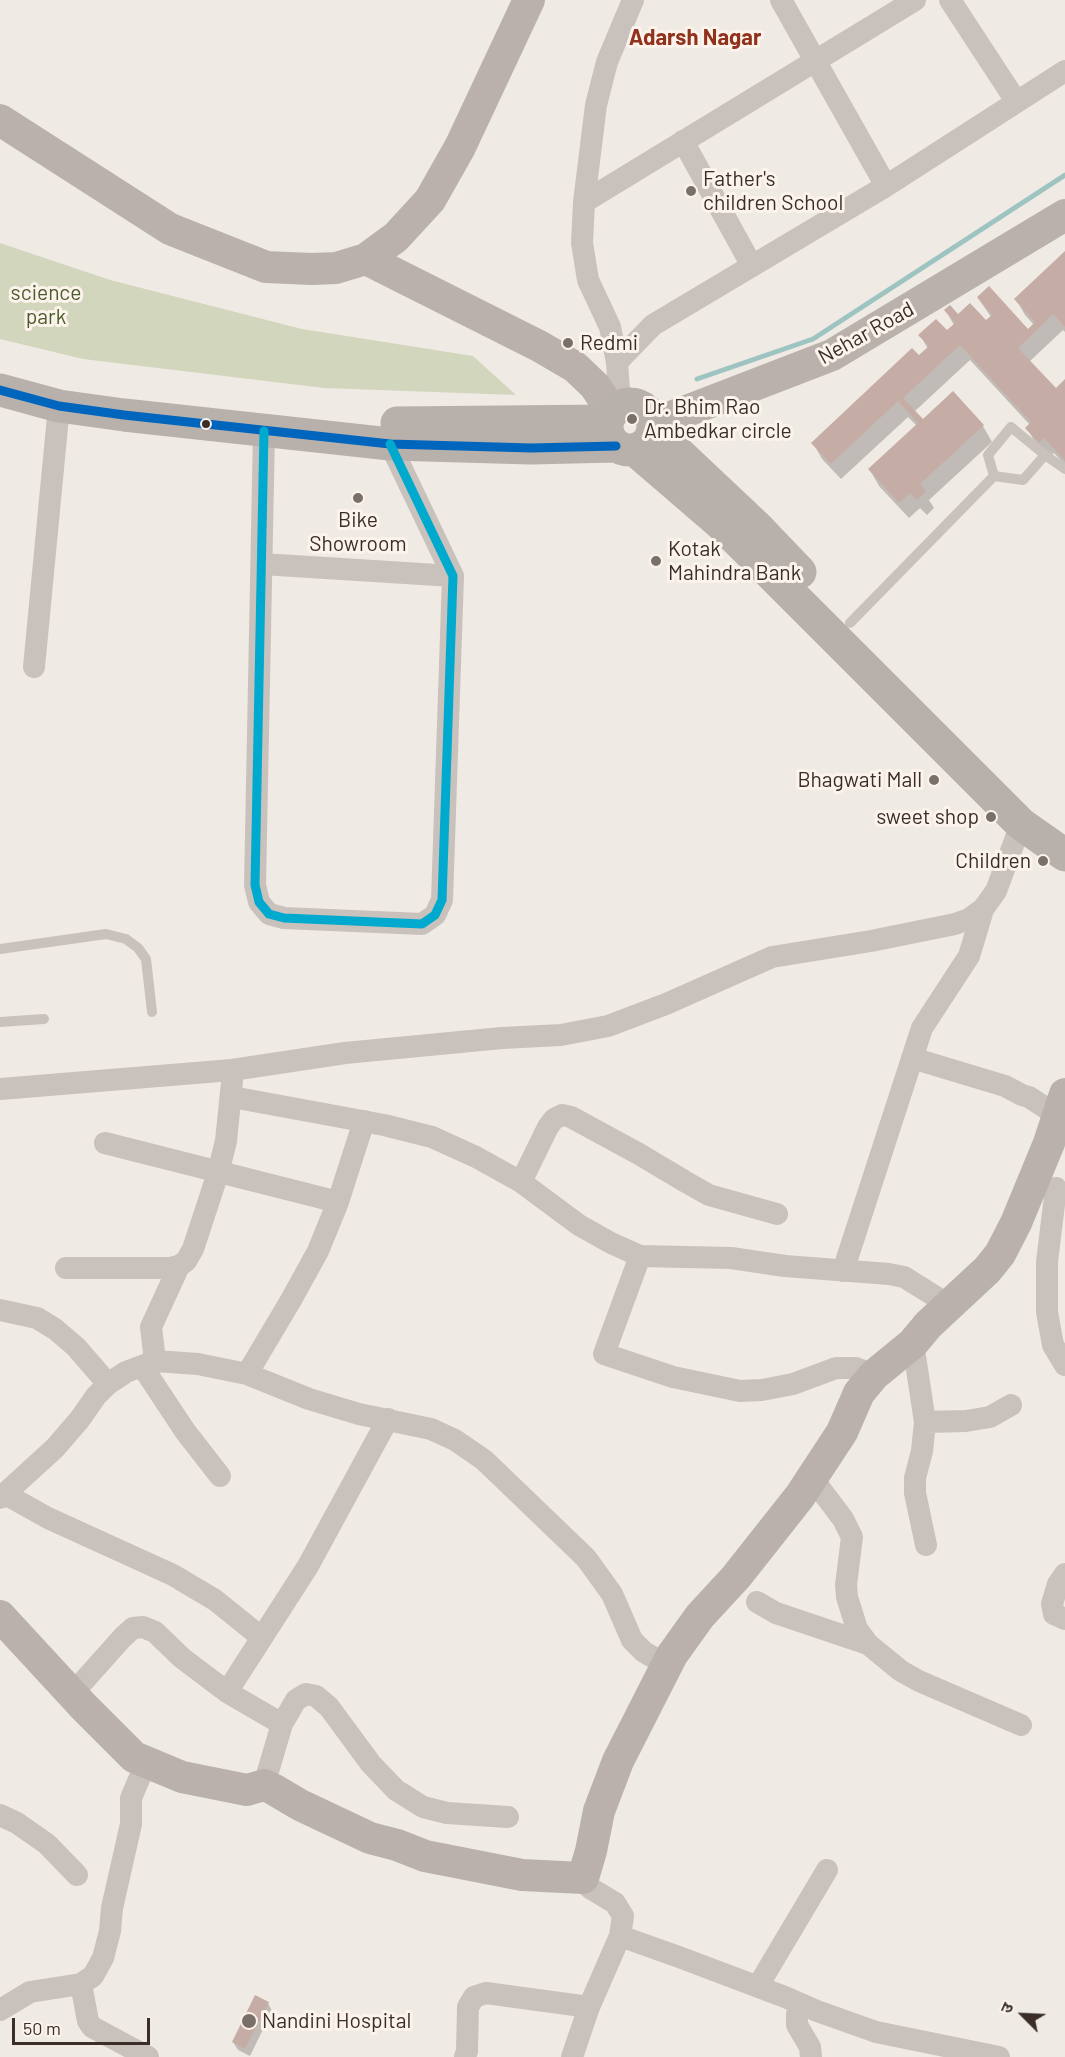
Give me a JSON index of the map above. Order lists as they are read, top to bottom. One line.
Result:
{"streets":{"street":["Nehar Road"]},"districts":["Adarsh Nagar"],"parks":["science park"],"places":["Father's children School","Redmi","Dr. Bhim Rao Ambedkar circle","Bike Showroom","Kotak Mahindra Bank","Bhagwati Mall","sweet shop","Children","Nandini Hospital"],"scale_bar":"50 m","north":"top left"}
